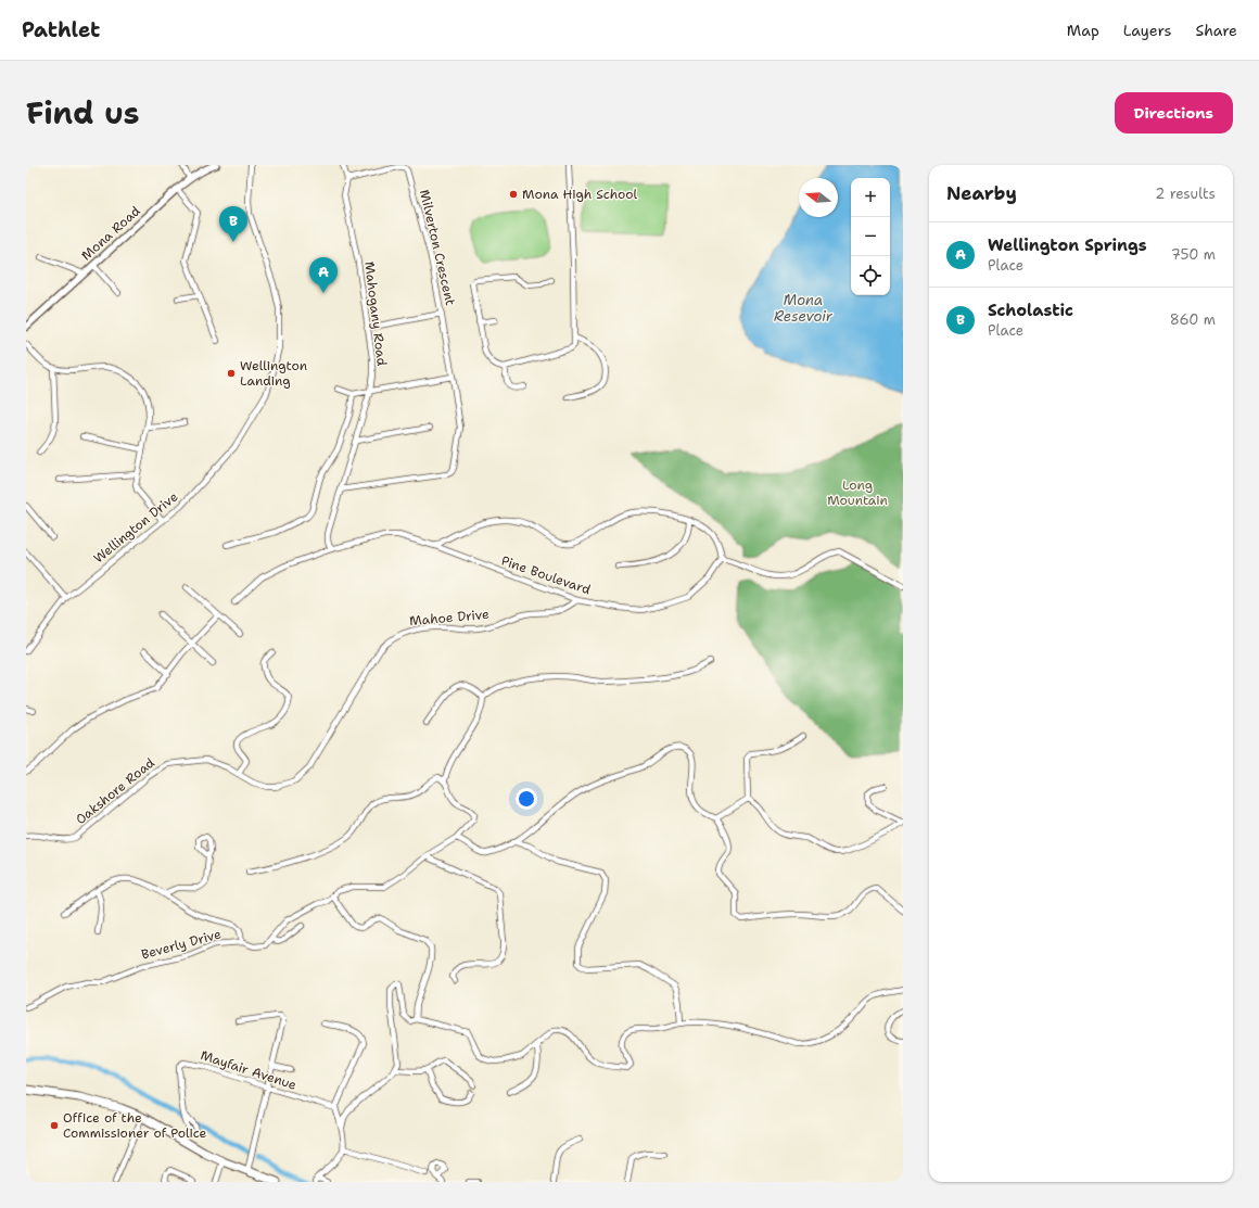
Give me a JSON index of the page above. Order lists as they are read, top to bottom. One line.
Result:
{"streets":{"street":["Mona Road","Milverton Crescent","Mahogany Road","Wellington Drive","Pine Boulevard","Mahoe Drive","Oakshore Road","Beverly Drive","Mayfair Avenue"]},"crossings":[["Milverton Crescent","Mahogany Road"],["Mahogany Road","Pine Boulevard"],["Pine Boulevard","Mahoe Drive"],["Mahoe Drive","Oakshore Road"]],"water":["Mona Resevoir"],"parks":["Long Mountain"],"places":["Mona High School","Wellington Landing","Office of the Commissioner of Police"],"north":"left","page":{"header":"Pathlet","nav":["Map","Layers","Share"],"title":"Find us","buttons":"Directions","heading":["Nearby","2 results"],"map_buttons":["+","−"],"pins":["B","A"],"list":[{"mark":"A","name":"Wellington Springs","note":"Place","value":"750 m"},{"mark":"B","name":"Scholastic","note":"Place","value":"860 m"}]}}
